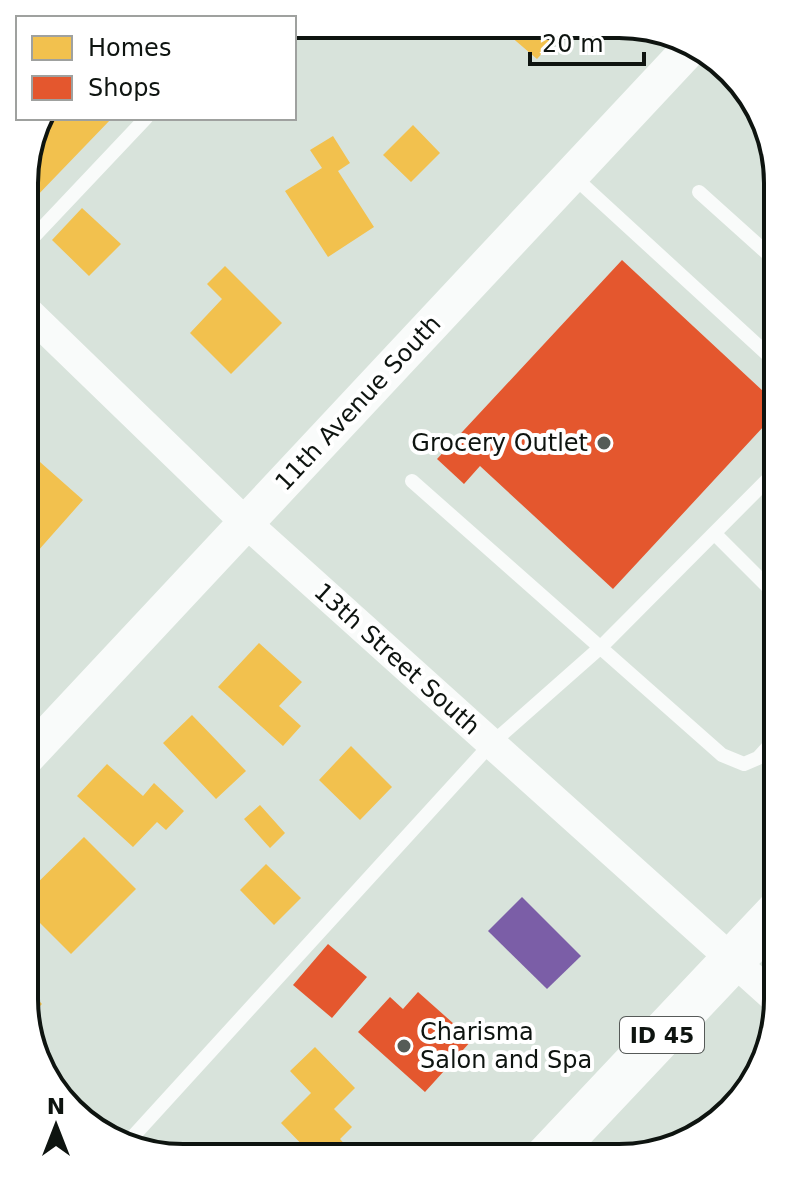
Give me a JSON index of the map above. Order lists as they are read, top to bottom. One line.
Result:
{"streets":{"main road":["ID 45"],"street":["11th Avenue South","13th Street South"]},"crossings":[["11th Avenue South","13th Street South"],["13th Street South","ID 45"]],"places":["Grocery Outlet","Charisma Salon and Spa"],"legend":["Homes","Shops"],"scale_bar":"20 m","north":"top"}
